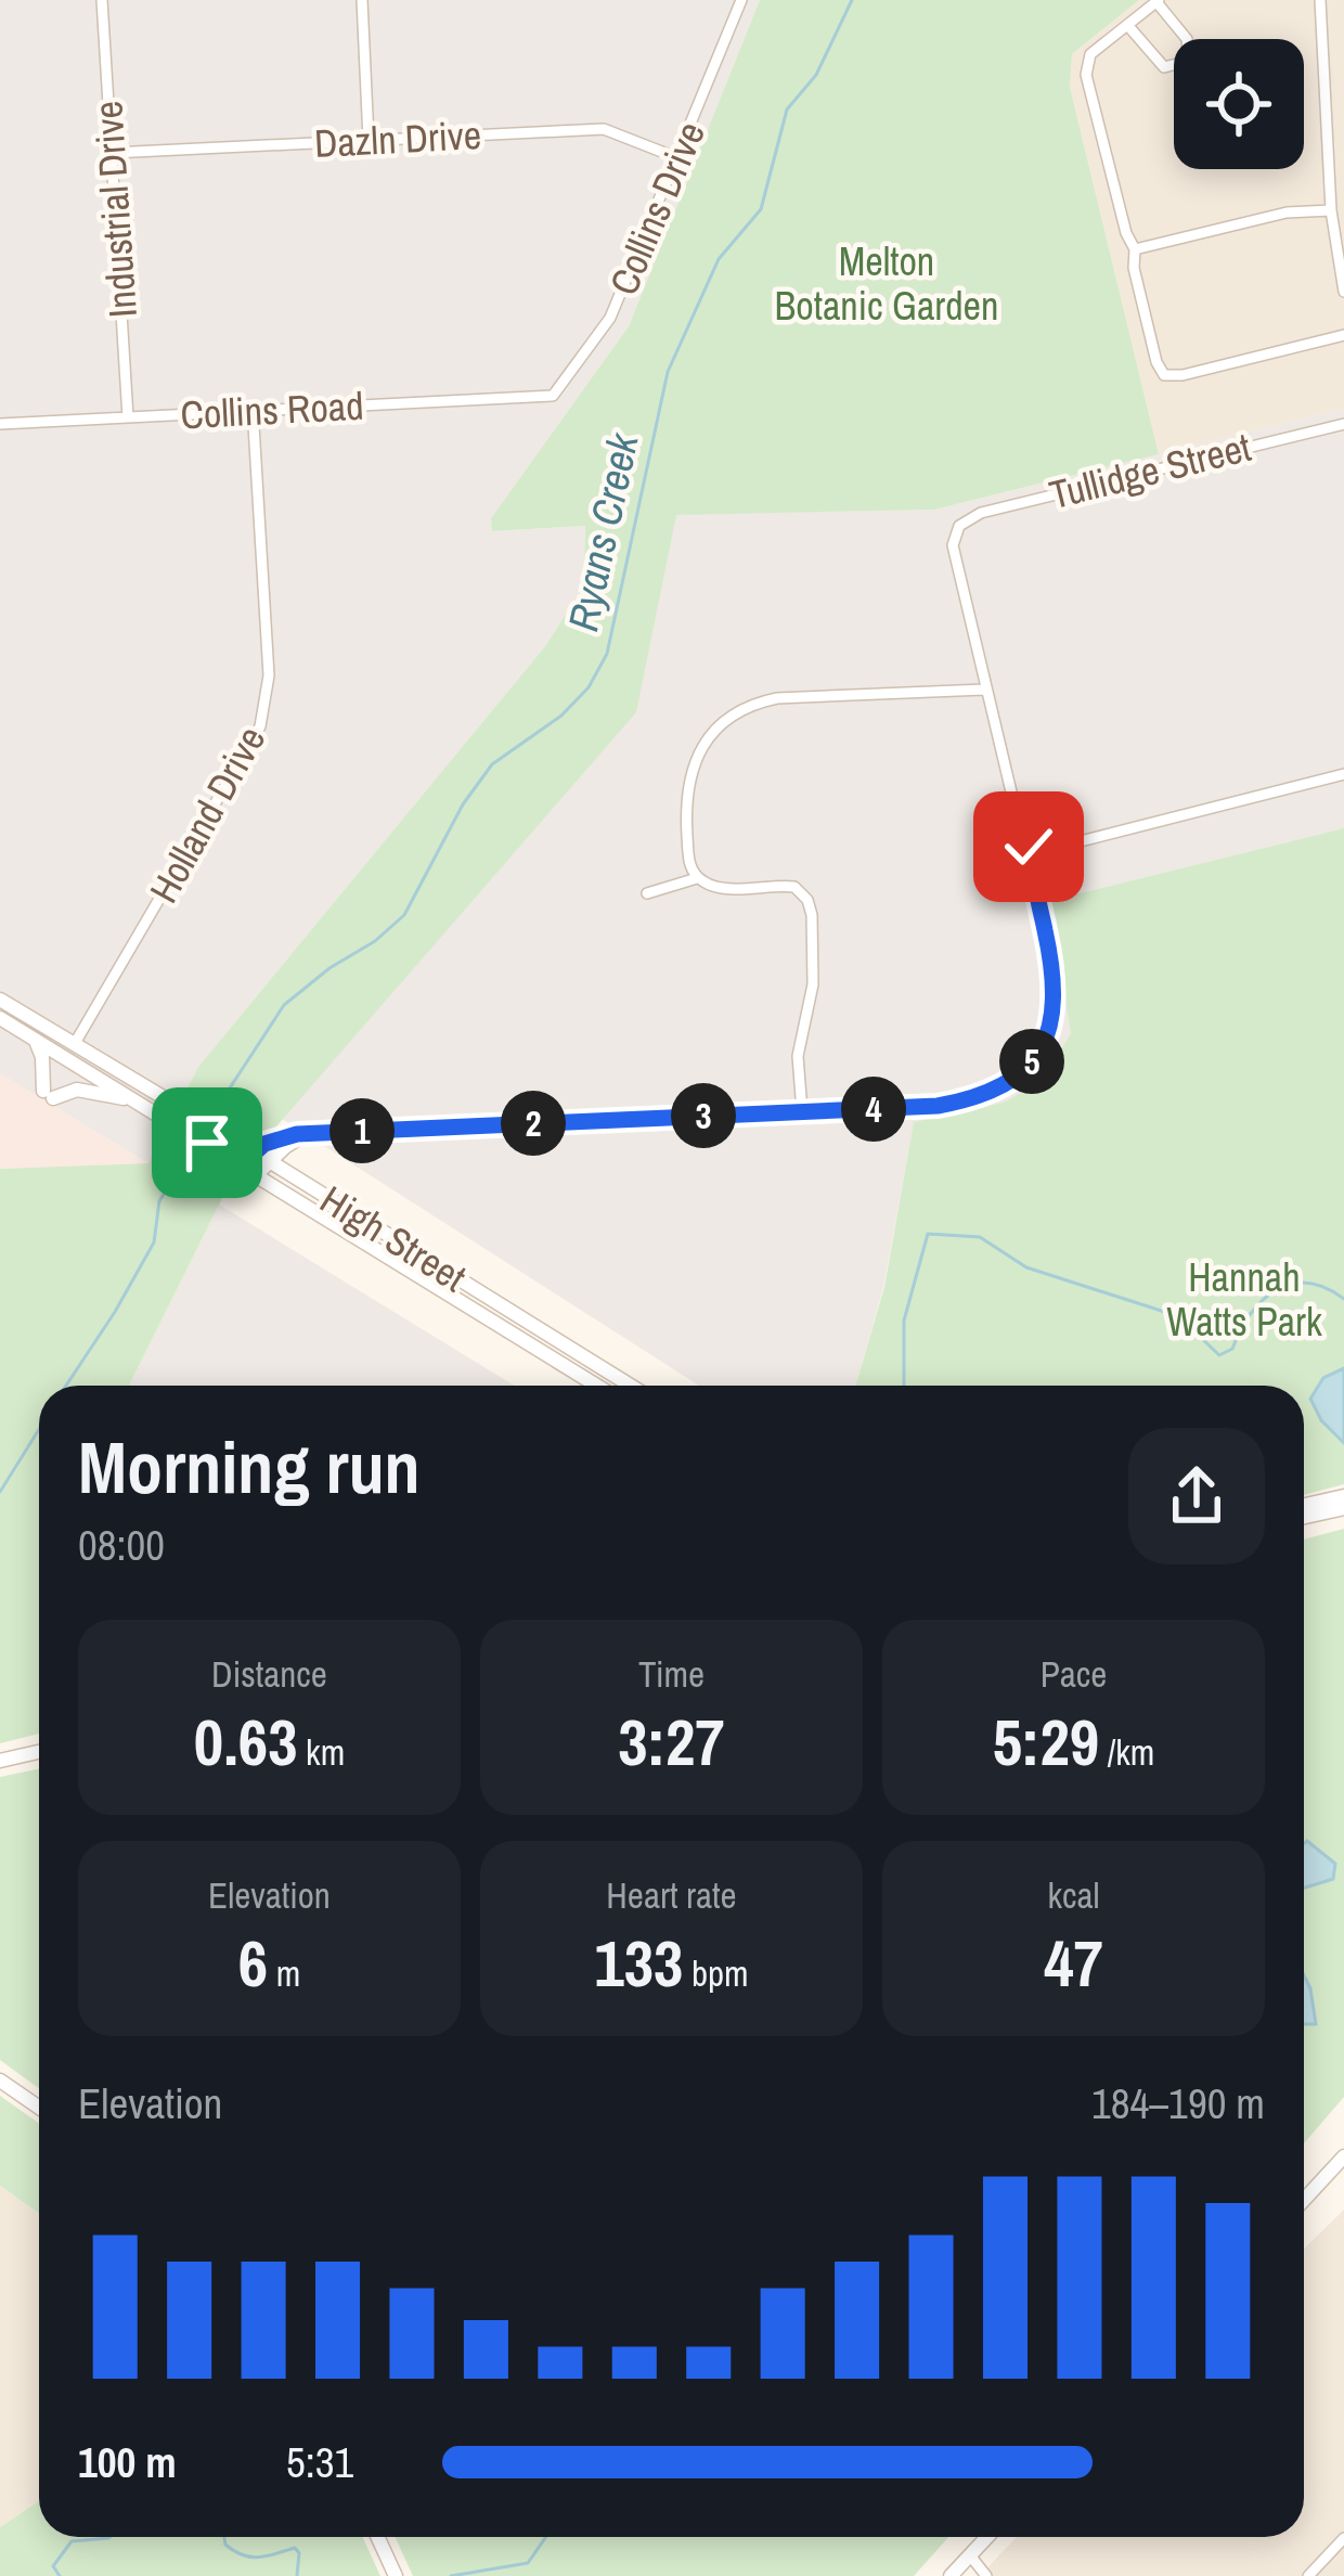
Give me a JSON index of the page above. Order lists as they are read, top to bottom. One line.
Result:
{"streets":{"main road":["High Street"],"street":["Dazln Drive","Collins Drive","Industrial Drive","Collins Road","Tullidge Street","Holland Drive"]},"crossings":[["Dazln Drive","Collins Drive"],["Dazln Drive","Industrial Drive"],["Collins Drive","Collins Road"],["Industrial Drive","Collins Road"],["Collins Road","Holland Drive"],["Holland Drive","High Street"]],"water":["Ryans Creek"],"parks":["Melton Botanic Garden","Hannah Watts Park"],"page":{"pins":["5","4","3","2","1"],"heading":["Morning run","08:00"],"stats":[["Distance","0.63 km"],["Time","3:27"],["Pace","5:29 /km"],["Elevation","6 m"],["Heart rate","133 bpm"],["kcal","47"]],"chart":["Elevation","184–190 m"],"list":[{"name":"100 m","note":"5:31"}]}}
